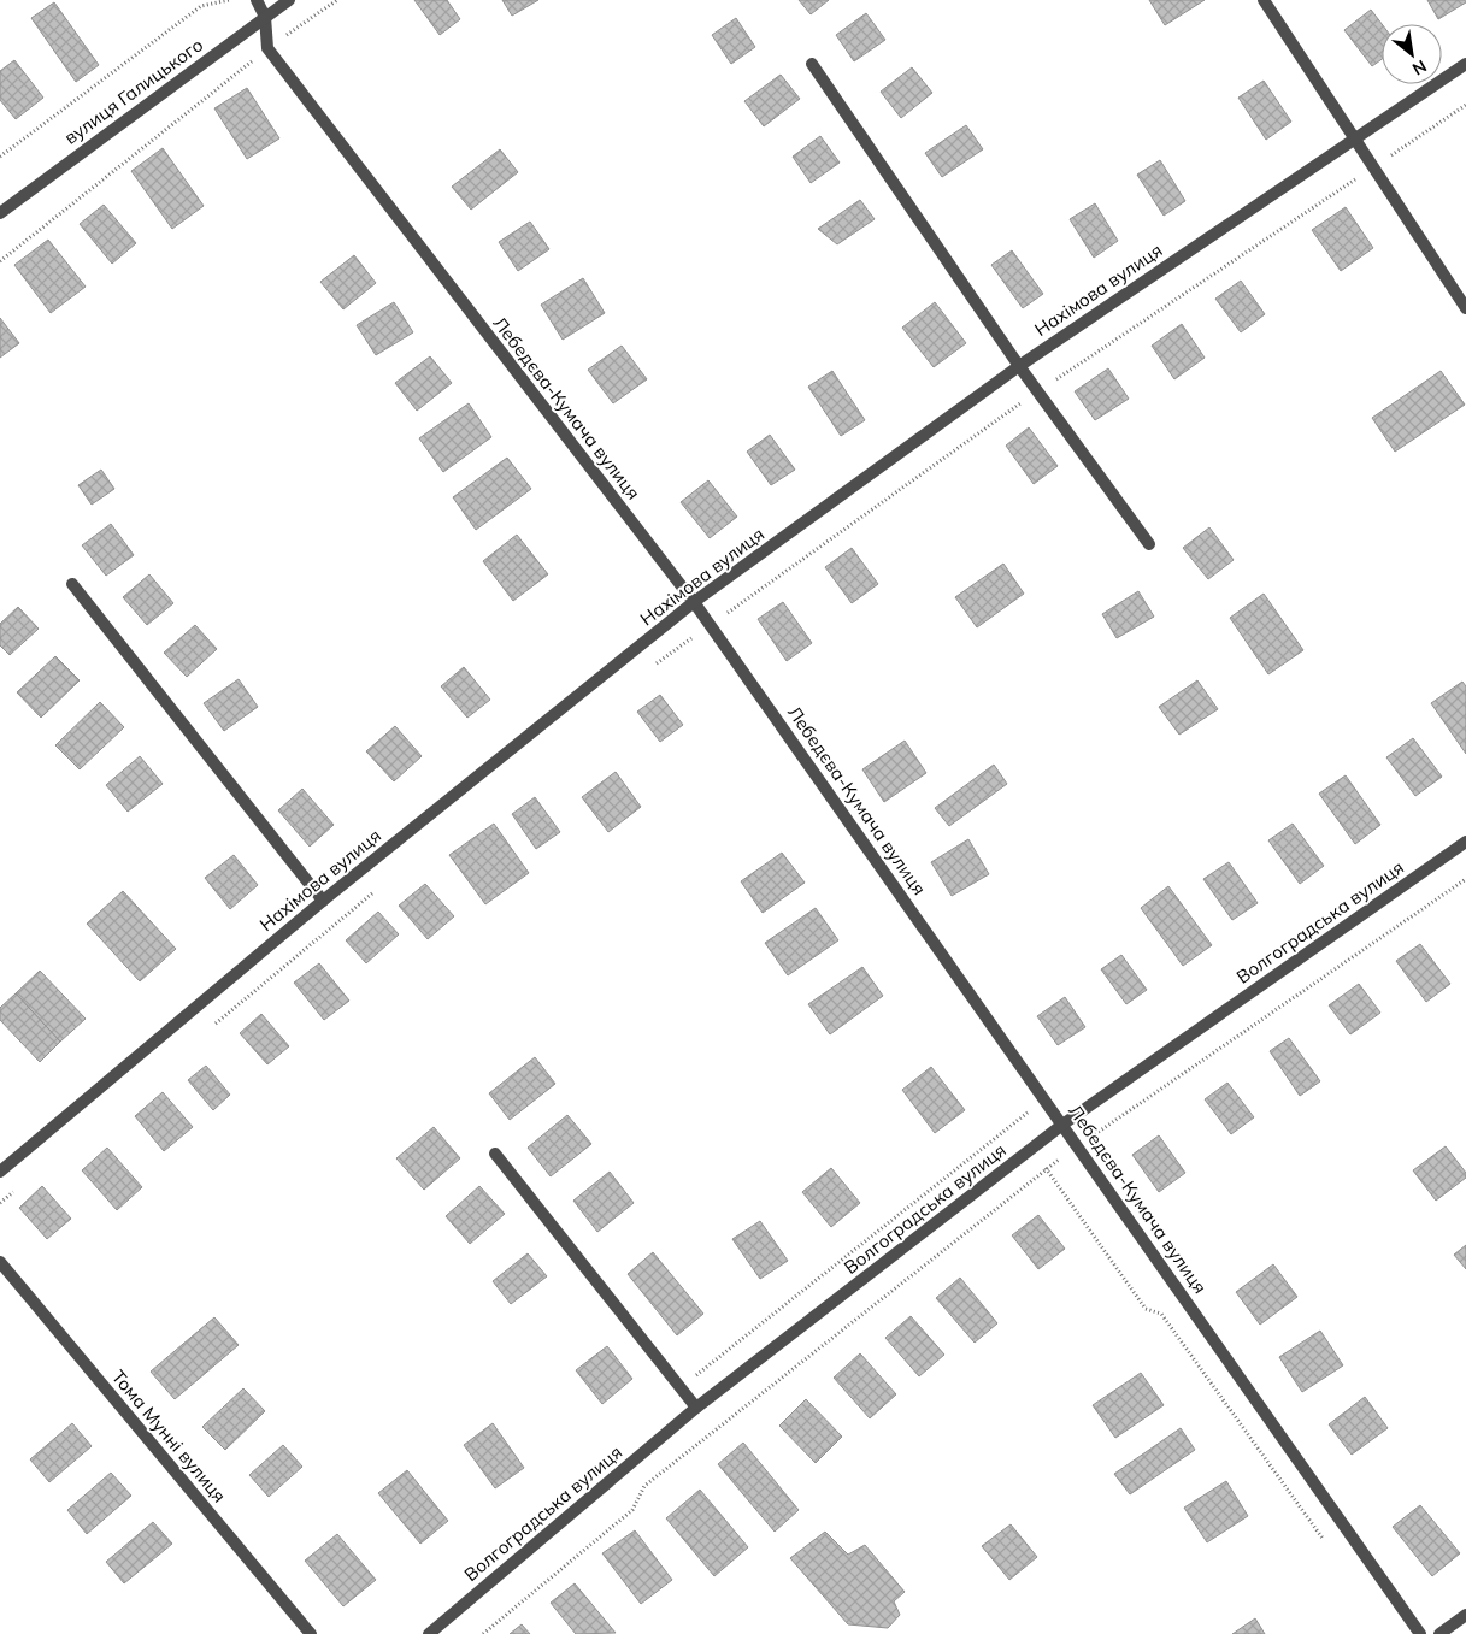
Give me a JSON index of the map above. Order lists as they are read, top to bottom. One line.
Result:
{"streets":{"street":["вулиця Галицького","Нахімова вулиця","Лебедєва-Кумача вулиця","Волгоградська вулиця","Тома Мунні вулиця"]},"crossings":[["Нахімова вулиця","Лебедєва-Кумача вулиця"],["Лебедєва-Кумача вулиця","Волгоградська вулиця"]],"north":"bottom right"}
